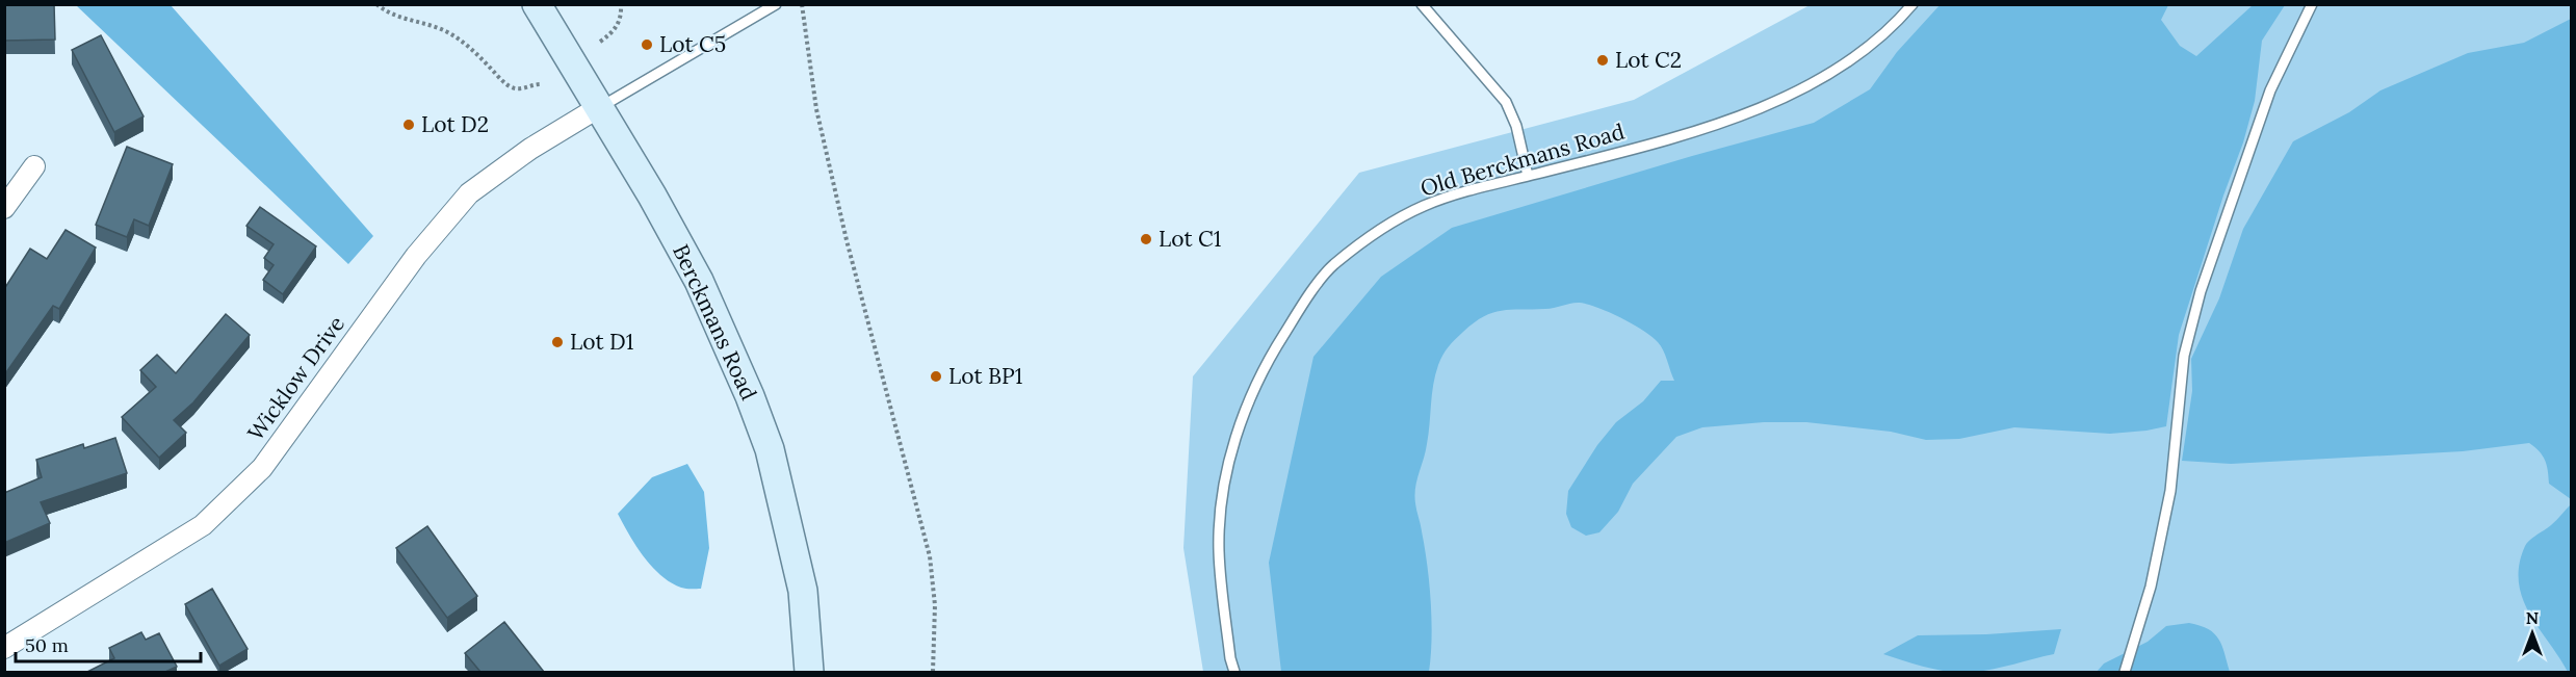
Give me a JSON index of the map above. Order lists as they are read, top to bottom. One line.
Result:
{"streets":{"main road":["Berckmans Road"],"street":["Wicklow Drive"],"lane":["Old Berckmans Road"]},"crossings":[["Berckmans Road","Wicklow Drive"]],"places":["Lot C5","Lot C2","Lot D2","Lot C1","Lot D1","Lot BP1"],"scale_bar":"50 m","north":"top"}
